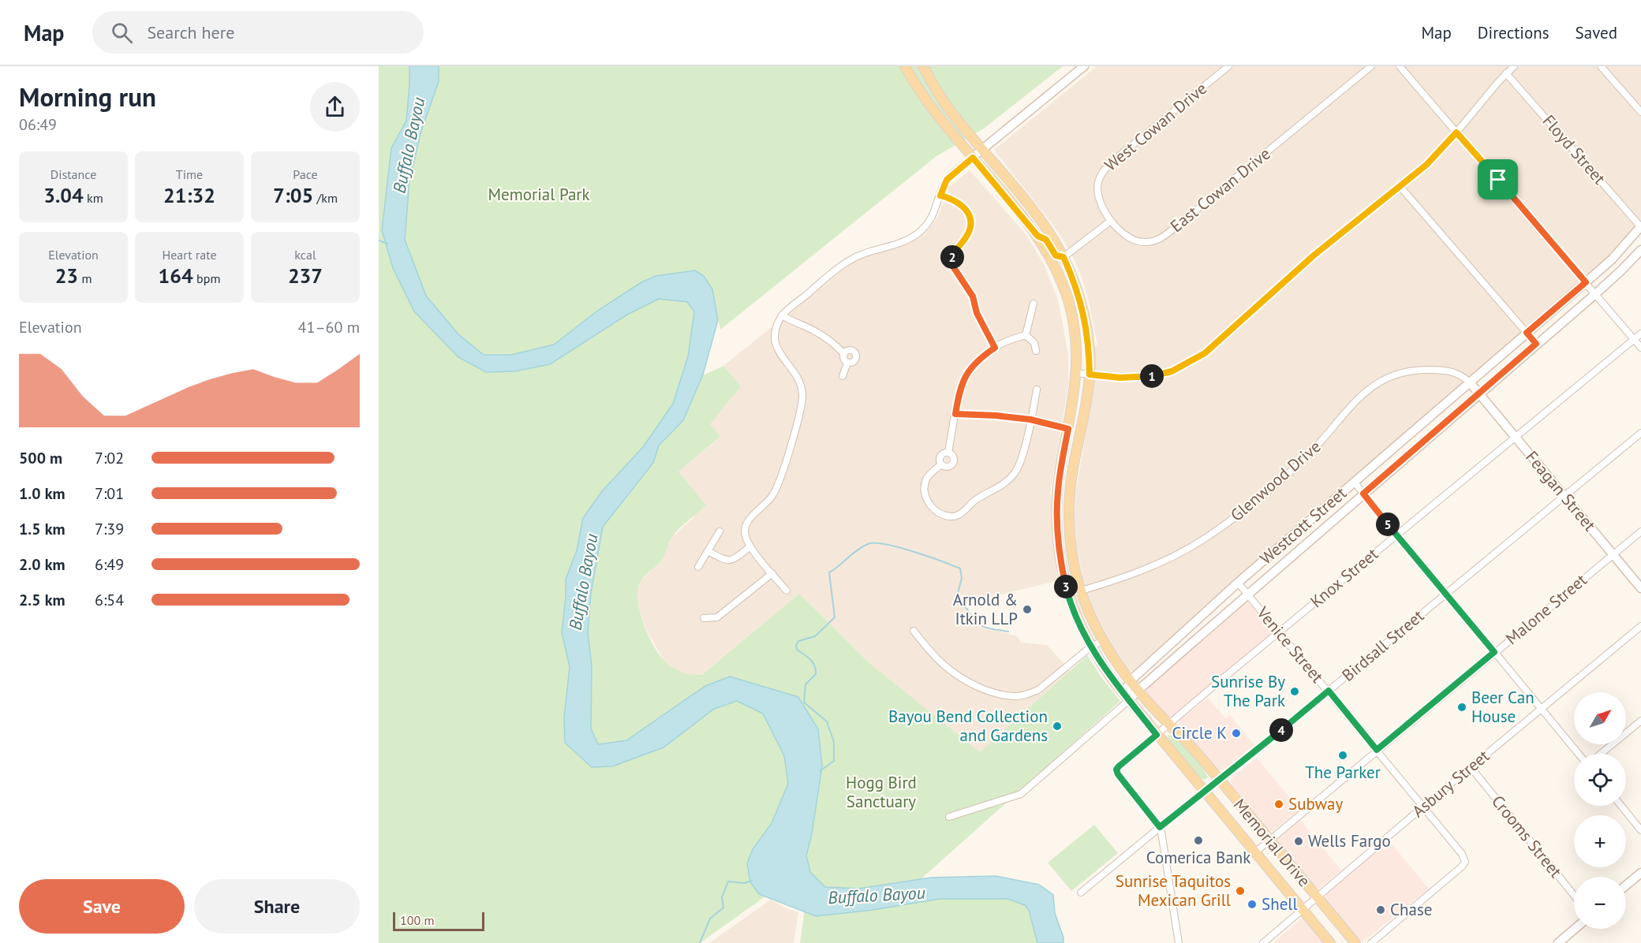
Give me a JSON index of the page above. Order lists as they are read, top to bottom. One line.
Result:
{"streets":{"main road":["Feagan Street","Westcott Street","Memorial Drive"],"street":["West Cowan Drive","Floyd Street","East Cowan Drive","Glenwood Drive","Knox Street","Malone Street","Venice Street","Birdsall Street","Asbury Street","Crooms Street"]},"crossings":[["West Cowan Drive","East Cowan Drive"],["Floyd Street","Westcott Street"],["Glenwood Drive","Feagan Street"],["Glenwood Drive","Westcott Street"],["Glenwood Drive","Memorial Drive"],["Feagan Street","Westcott Street"],["Feagan Street","Knox Street"],["Feagan Street","Malone Street"],["Feagan Street","Birdsall Street"],["Westcott Street","Venice Street"],["Westcott Street","Memorial Drive"],["Knox Street","Venice Street"],["Knox Street","Birdsall Street"],["Knox Street","Memorial Drive"],["Malone Street","Venice Street"],["Malone Street","Memorial Drive"],["Venice Street","Birdsall Street"],["Venice Street","Asbury Street"],["Birdsall Street","Memorial Drive"],["Asbury Street","Crooms Street"],["Asbury Street","Memorial Drive"]],"water":["Buffalo Bayou"],"parks":["Memorial Park","Hogg Bird Sanctuary"],"places":["Arnold & Itkin LLP","Sunrise By The Park","Beer Can House","Bayou Bend Collection and Gardens","Circle K","The Parker","Subway","Comerica Bank","Wells Fargo","Sunrise Taquitos Mexican Grill","Shell","Chase"],"scale_bar":"100 m","north":"top right","page":{"header":"Map","search":"Search here","nav":["Map","Directions","Saved"],"heading":["Morning run","06:49"],"stats":[["Distance","3.04 km"],["Time","21:32"],["Pace","7:05 /km"],["Elevation","23 m"],["Heart rate","164 bpm"],["kcal","237"]],"pins":["2","1","5","3","4"],"chart":["Elevation","41–60 m"],"list":[{"name":"500 m","note":"7:02"},{"name":"1.0 km","note":"7:01"},{"name":"1.5 km","note":"7:39"},{"name":"2.0 km","note":"6:49"},{"name":"2.5 km","note":"6:54"}],"map_buttons":["+","−"],"buttons":["Save","Share"],"scale":"100 m"}}
